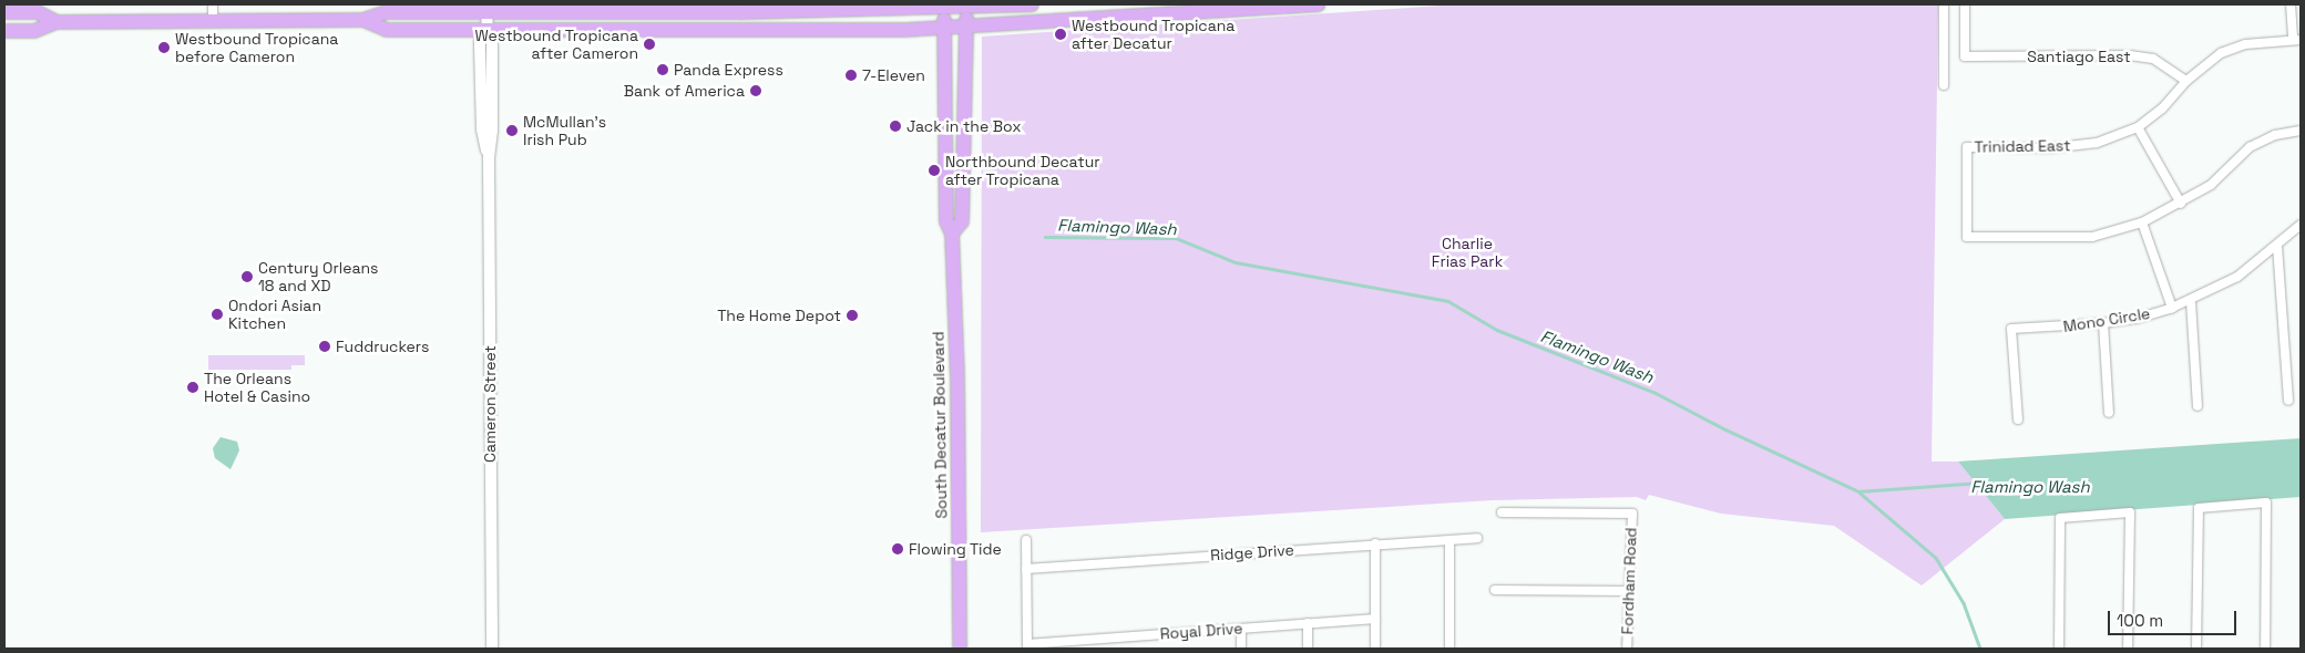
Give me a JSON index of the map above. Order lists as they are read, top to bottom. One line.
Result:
{"streets":{"main road":["South Decatur Boulevard"],"street":["Santiago East","Trinidad East","Mono Circle","Cameron Street","Ridge Drive","Fordham Road","Royal Drive"]},"crossings":[["Santiago East","Trinidad East"]],"water":["Flamingo Wash"],"parks":["Charlie Frias Park"],"places":["Westbound Tropicana after Decatur","Westbound Tropicana after Cameron","Westbound Tropicana before Cameron","Panda Express","7-Eleven","Bank of America","Jack in the Box","McMullan's Irish Pub","Northbound Decatur after Tropicana","Century Orleans 18 and XD","Ondori Asian Kitchen","The Home Depot","Fuddruckers","The Orleans Hotel & Casino","Flowing Tide"],"scale_bar":"100 m"}
